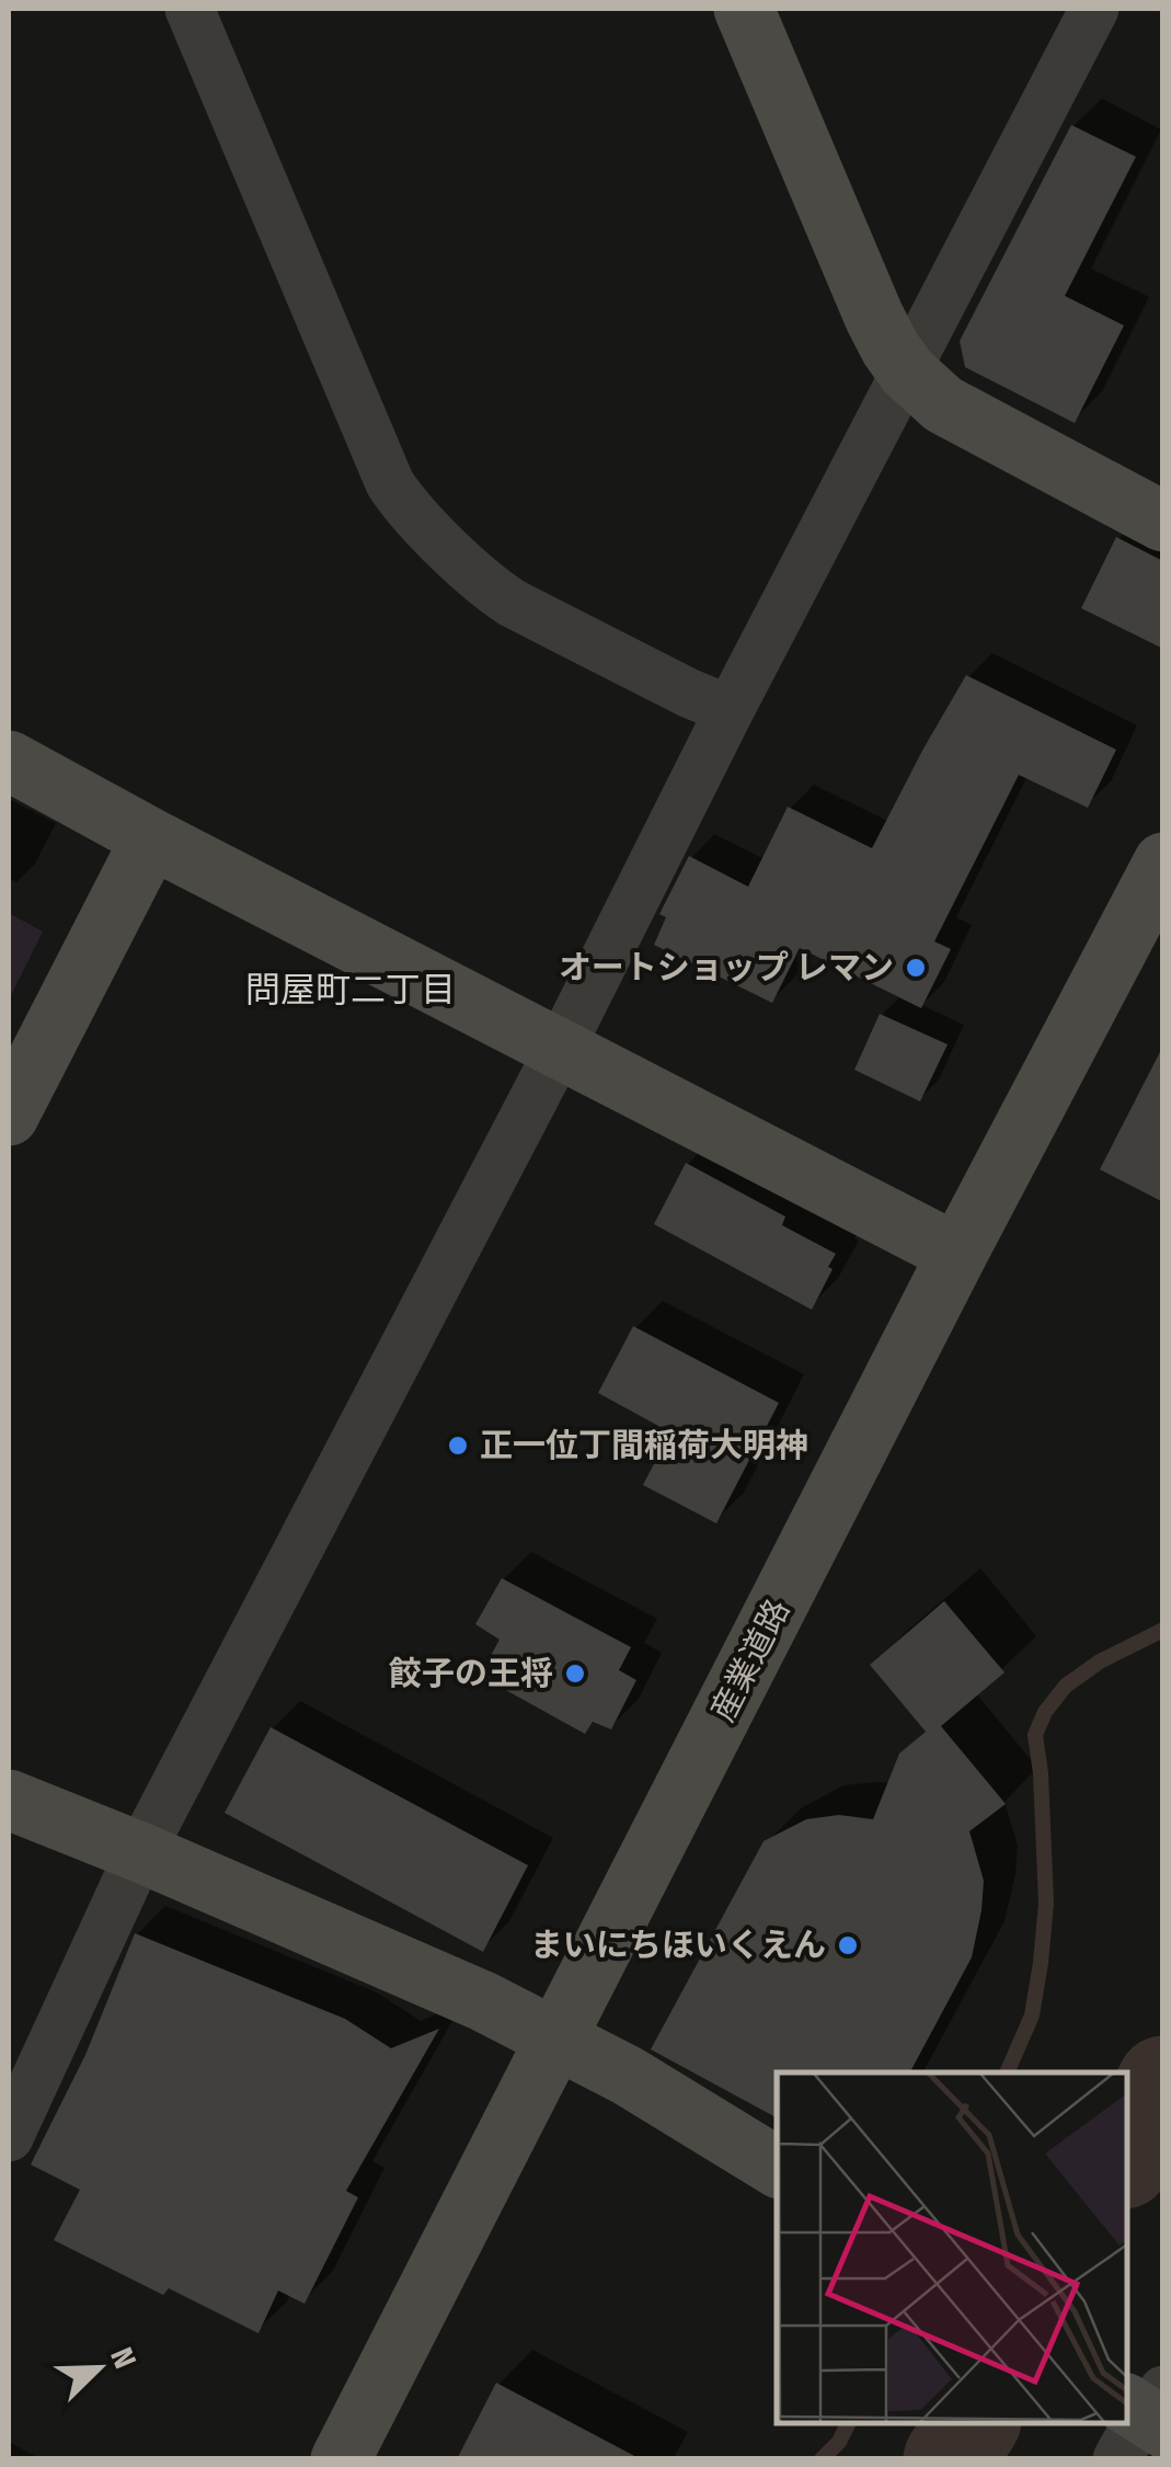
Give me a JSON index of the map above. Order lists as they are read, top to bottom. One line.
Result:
{"streets":{"street":["産業道路"]},"districts":["問屋町二丁目"],"places":["オートショップ レマン","正一位丁間稲荷大明神","餃子の王将","まいにちほいくえん"],"north":"top right"}
